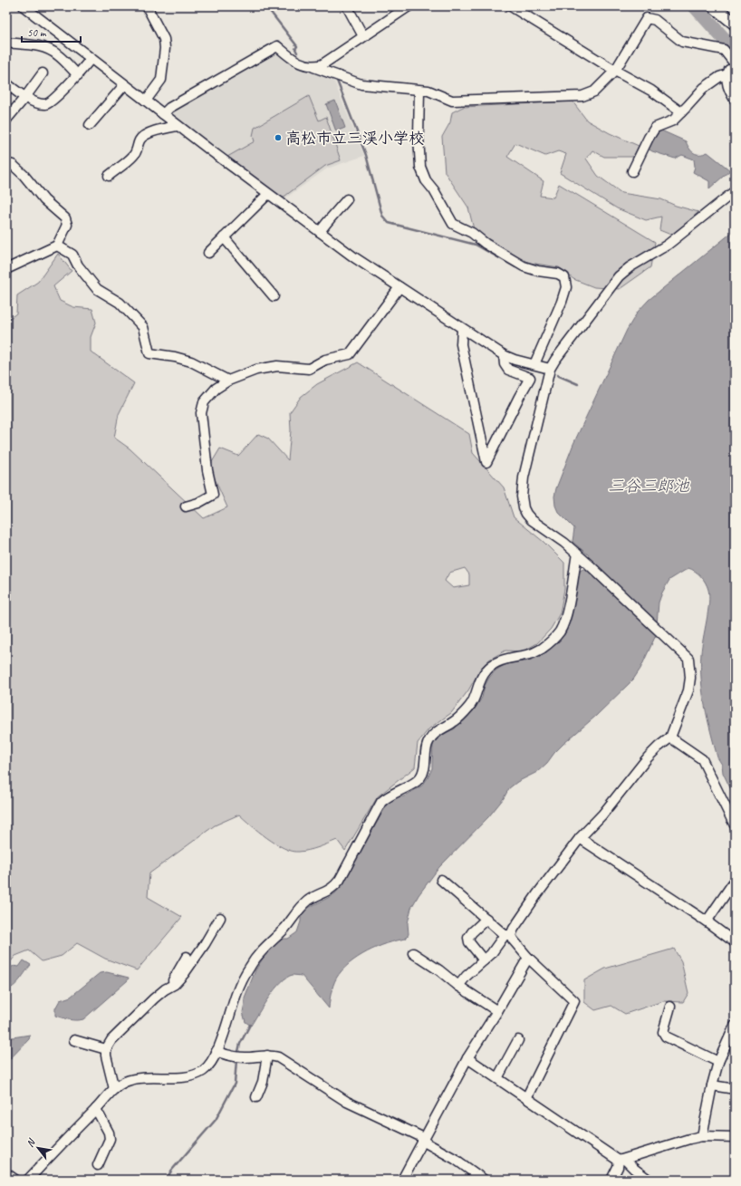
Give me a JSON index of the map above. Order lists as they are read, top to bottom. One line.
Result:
{"water":["三谷三郎池"],"places":["高松市立三渓小学校"],"scale_bar":"50 m","north":"top left"}
